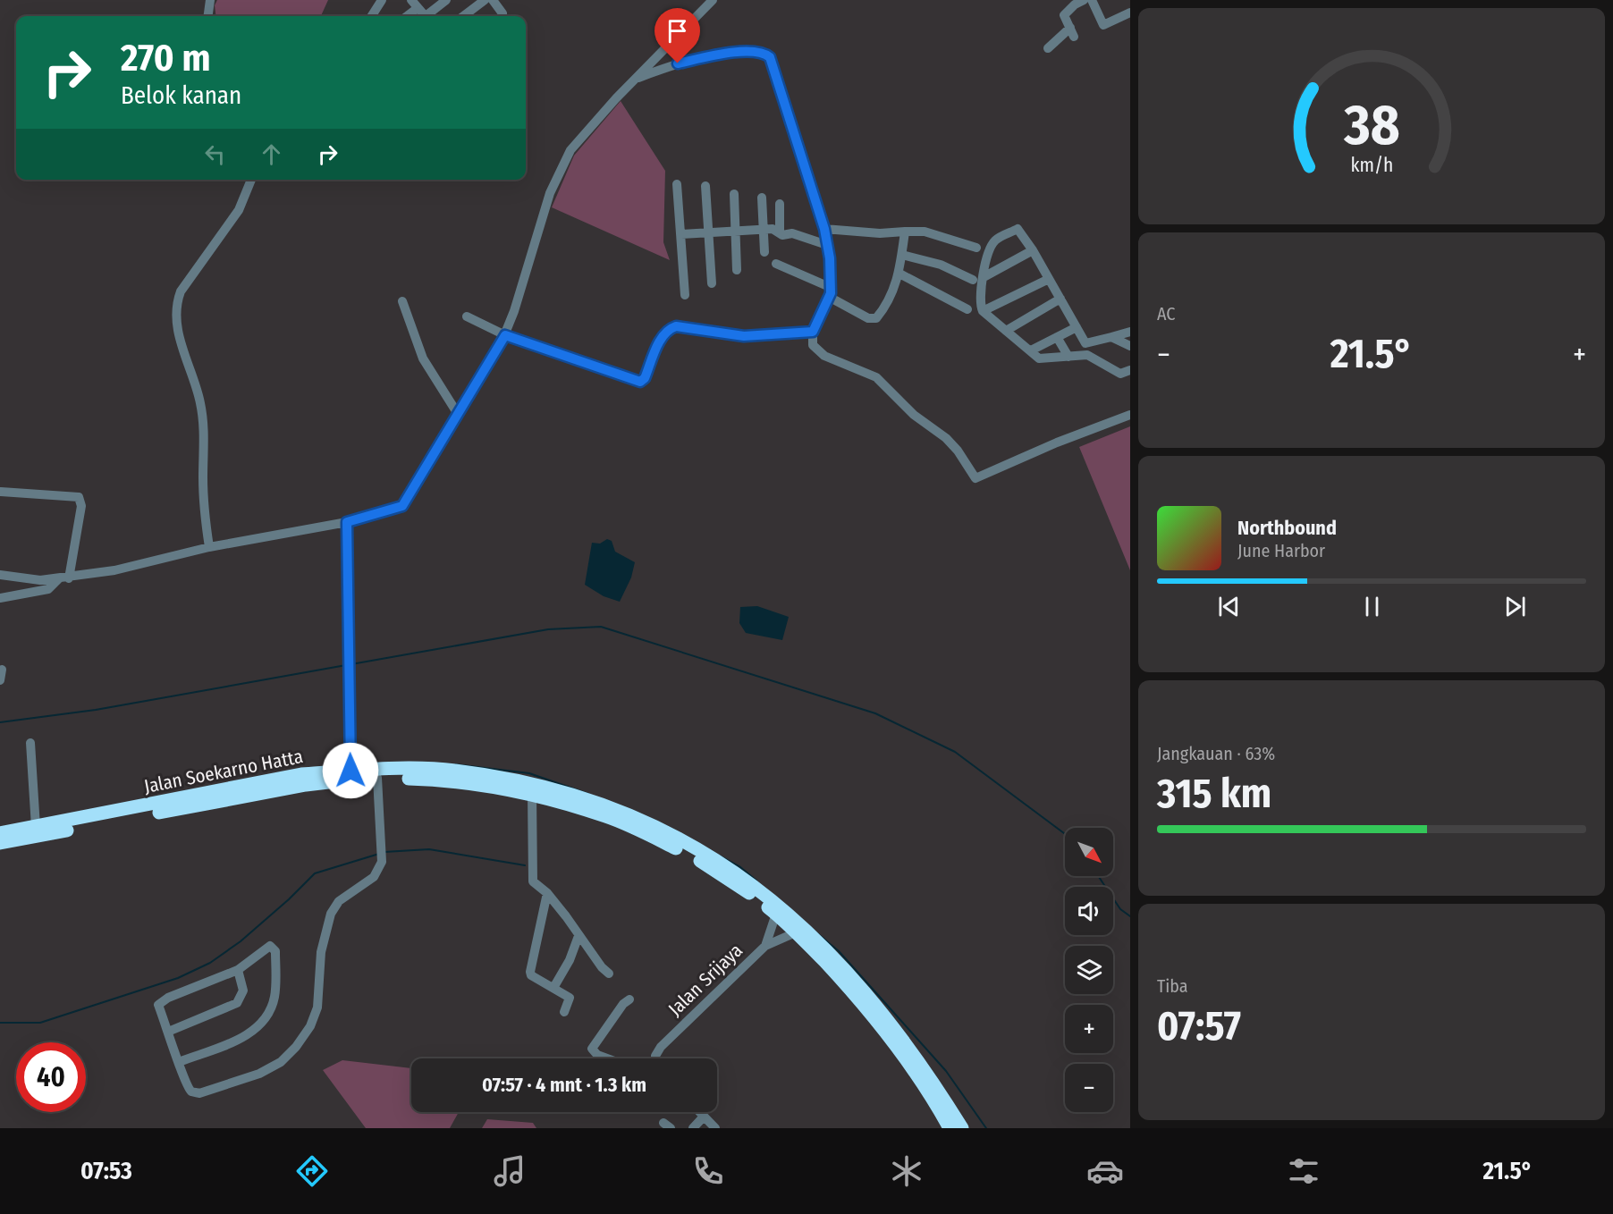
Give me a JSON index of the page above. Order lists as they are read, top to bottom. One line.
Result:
{"streets":{"highway":["Jalan Soekarno Hatta"],"street":["Jalan Srijaya"]},"crossings":[["Jalan Soekarno Hatta","Jalan Srijaya"]],"north":"bottom right","page":{"turn":["270 m","Belok kanan"],"tile":["AC",["Jangkauan · 63%","315 km"],["Tiba","07:57"]],"heat":["−","21.5°","+"],"song":["Northbound","June Harbor"],"map_buttons":["+","−"],"limit":"40","trip":"07:57 · 4 mnt · 1.3 km","tabs":["07:53","21.5°"],"gauge":["38","km/h"]}}
